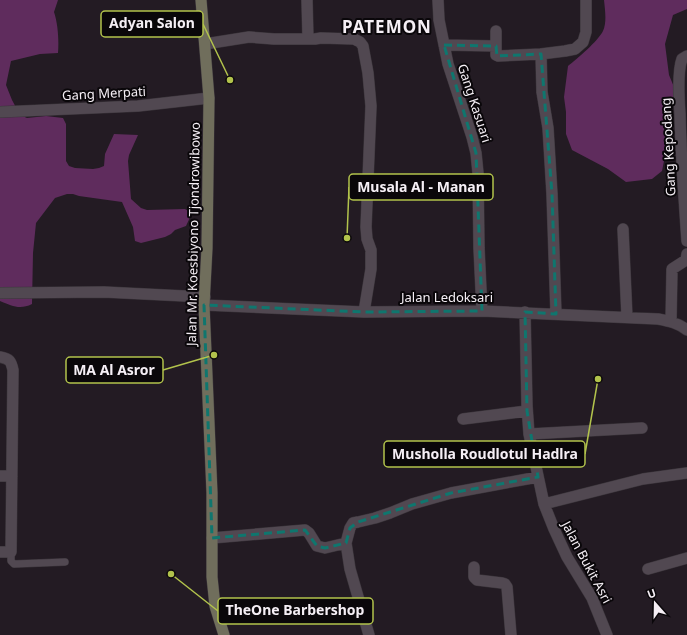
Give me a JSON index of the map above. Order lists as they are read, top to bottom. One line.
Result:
{"streets":{"main road":["Jalan Mr. Koesbiyono Tjondrowibowo"],"street":["Gang Merpati","Gang Kasuari","Gang Kepodang","Jalan Ledoksari","Jalan Bukit Asri"]},"crossings":[["Gang Merpati","Jalan Mr. Koesbiyono Tjondrowibowo"],["Gang Kasuari","Jalan Ledoksari"],["Jalan Mr. Koesbiyono Tjondrowibowo","Jalan Ledoksari"],["Jalan Ledoksari","Jalan Bukit Asri"]],"districts":["PATEMON"],"places":["Adyan Salon","Musala Al - Manan","MA Al Asror","Musholla Roudlotul Hadlra","TheOne Barbershop"],"north":"top"}
